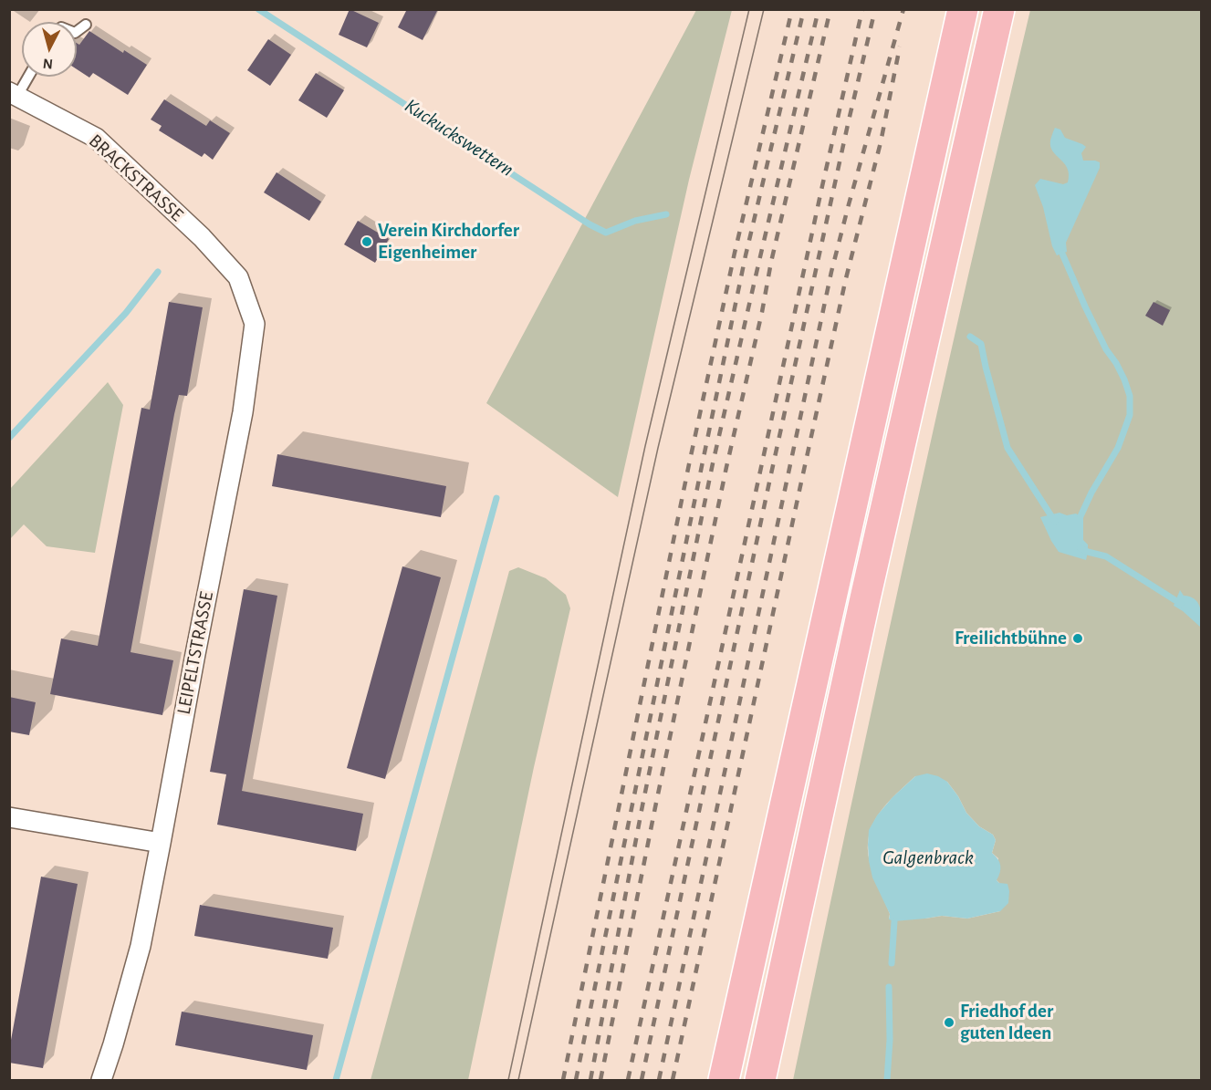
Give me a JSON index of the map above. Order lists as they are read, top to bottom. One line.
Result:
{"streets":{"street":["BRACKSTRASSE","LEIPELTSTRASSE"]},"crossings":[["BRACKSTRASSE","LEIPELTSTRASSE"]],"water":["Kuckuckswettern","Galgenbrack"],"places":["Verein Kirchdorfer Eigenheimer","Freilichtbühne","Friedhof der guten Ideen"],"north":"bottom"}
